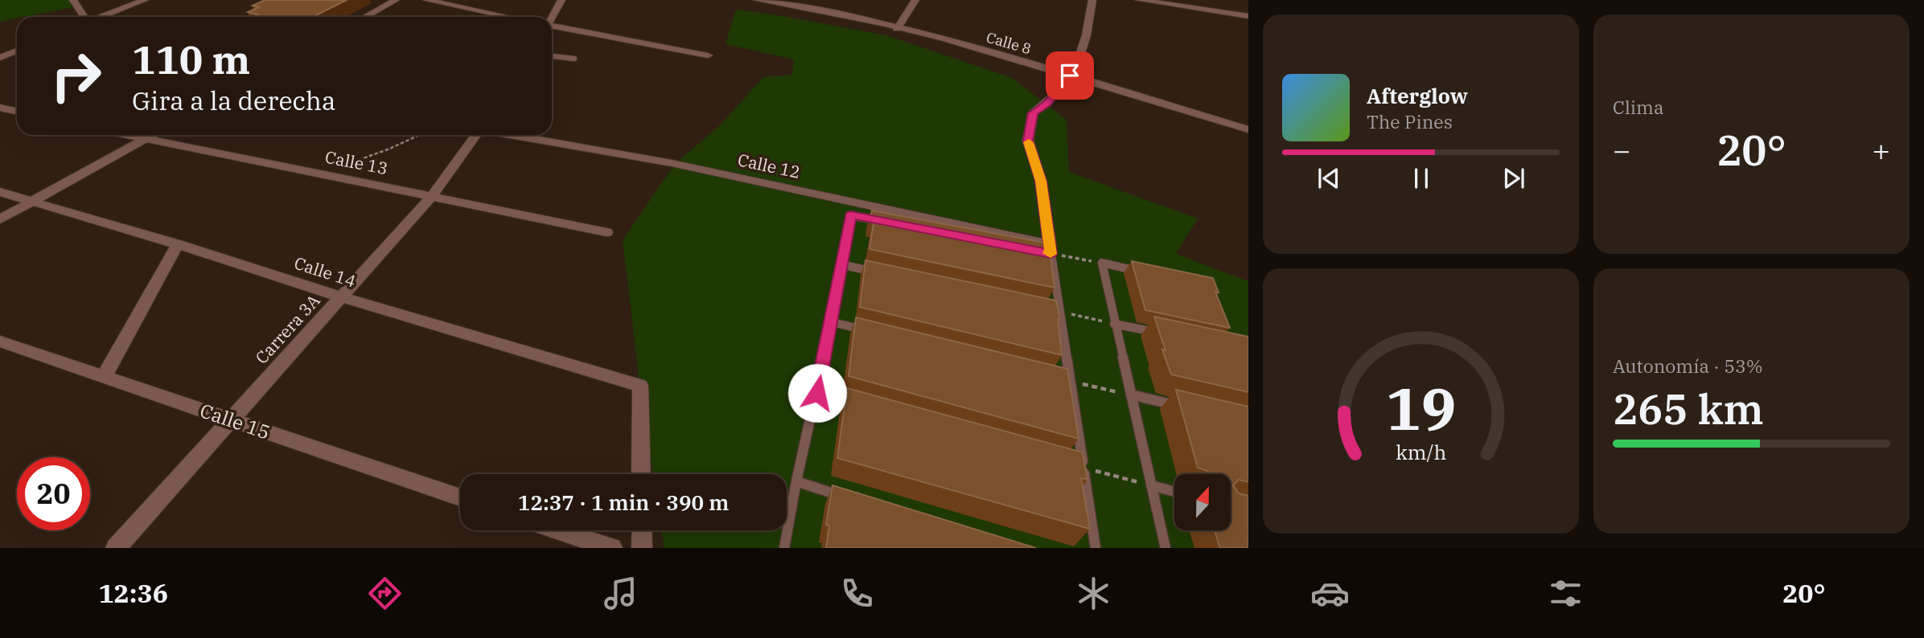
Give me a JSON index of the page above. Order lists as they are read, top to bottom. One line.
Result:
{"streets":{"street":["Calle 8","Calle 13","Calle 12","Calle 14","Carrera 3A","Calle 15"]},"crossings":[["Calle 13","Carrera 3A"],["Calle 14","Carrera 3A"],["Carrera 3A","Calle 15"]],"north":"top","page":{"tile":["Clima",["Autonomía · 53%","265 km"]],"turn":["110 m","Gira a la derecha"],"song":["Afterglow","The Pines"],"heat":["−","20°","+"],"limit":"20","trip":"12:37 · 1 min · 390 m","tabs":["12:36","20°"],"gauge":["19","km/h"]}}
